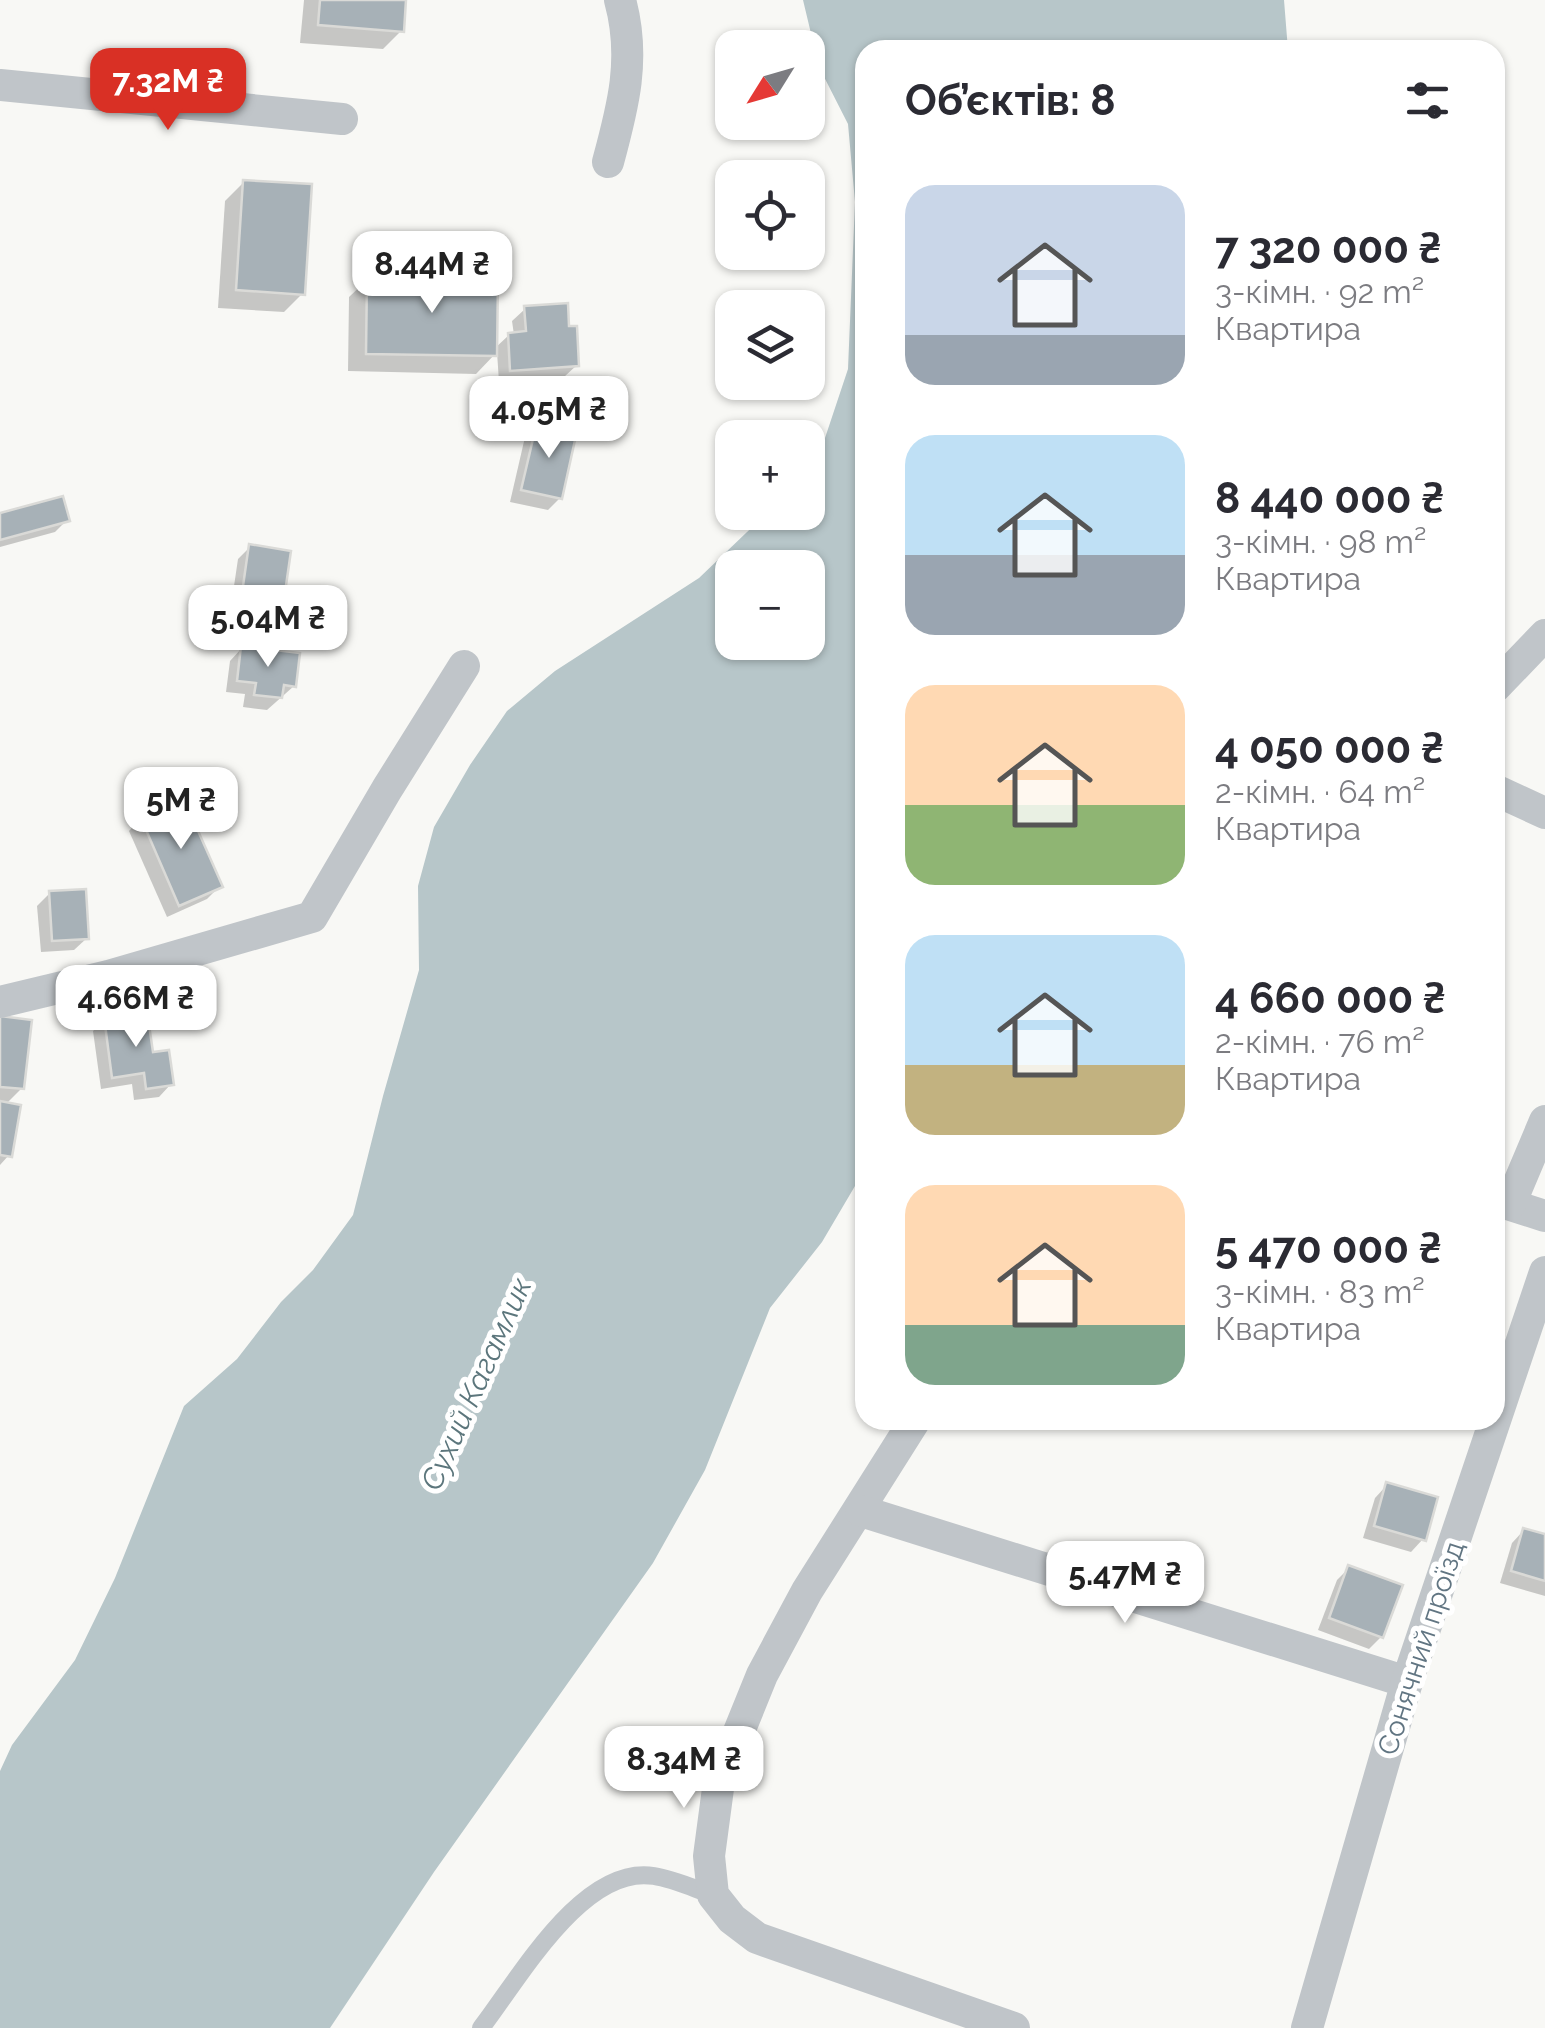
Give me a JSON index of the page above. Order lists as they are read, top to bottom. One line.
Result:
{"streets":{"street":["Сонячний проїзд"]},"water":["Сухий Кагамлик"],"north":"bottom left","page":{"map_buttons":["+","−"],"heading":"Об’єктів: 8","price":["7.32M ₴","8.44M ₴","4.05M ₴","5.04M ₴","5M ₴","4.66M ₴","5.47M ₴","8.34M ₴"],"list":[{"name":"7 320 000 ₴","note":"3-кімн. · 92 m² · Квартира"},{"name":"8 440 000 ₴","note":"3-кімн. · 98 m² · Квартира"},{"name":"4 050 000 ₴","note":"2-кімн. · 64 m² · Квартира"},{"name":"4 660 000 ₴","note":"2-кімн. · 76 m² · Квартира"},{"name":"5 470 000 ₴","note":"3-кімн. · 83 m² · Квартира"}]}}
